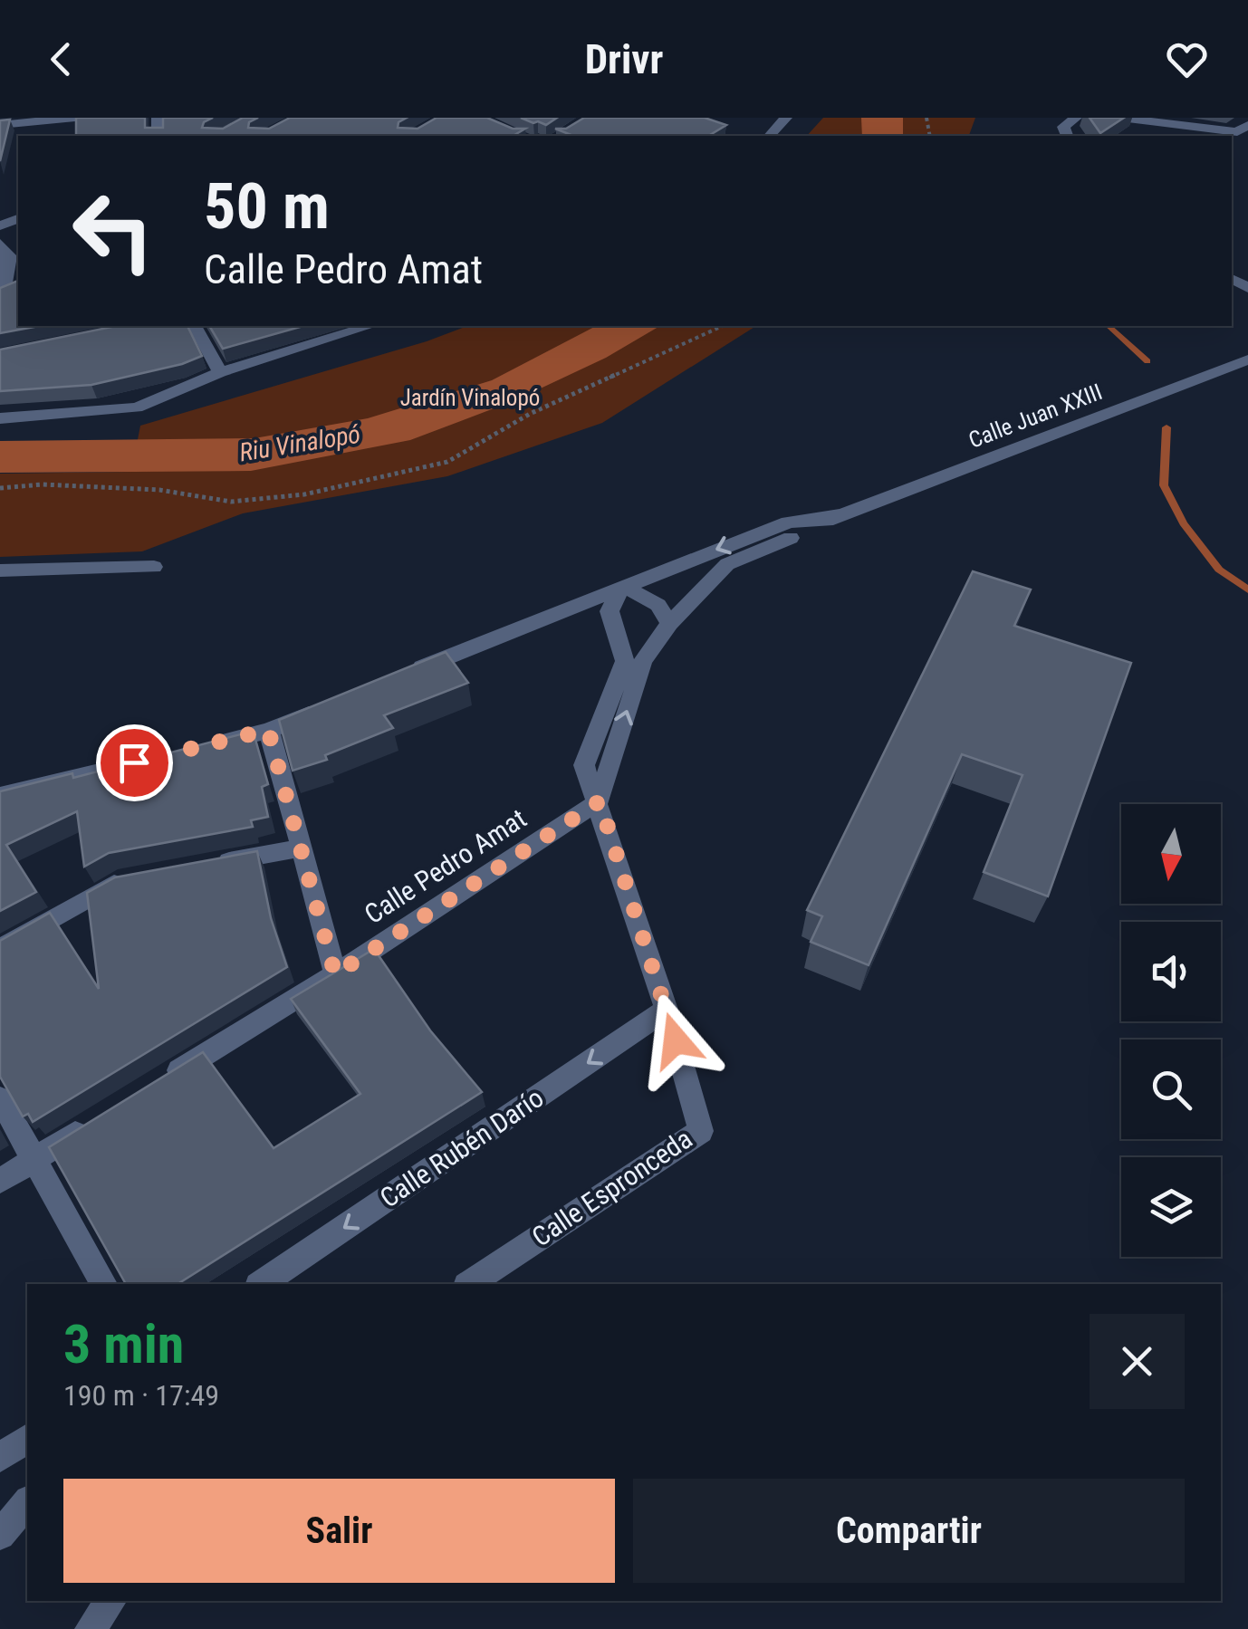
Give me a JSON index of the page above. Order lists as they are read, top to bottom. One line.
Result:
{"streets":{"street":["Calle Juan XXIII","Calle Pedro Amat","Calle Rubén Darío","Calle Espronceda"]},"crossings":[["Calle Rubén Darío","Calle Espronceda"]],"one_way":["Calle Rubén Darío"],"water":["Riu Vinalopó"],"parks":["Jardín Vinalopó"],"north":"bottom","page":{"header":"Drivr","turn":["50 m","Calle Pedro Amat"],"heading":["3 min","190 m · 17:49"],"buttons":["Salir","Compartir"]}}
